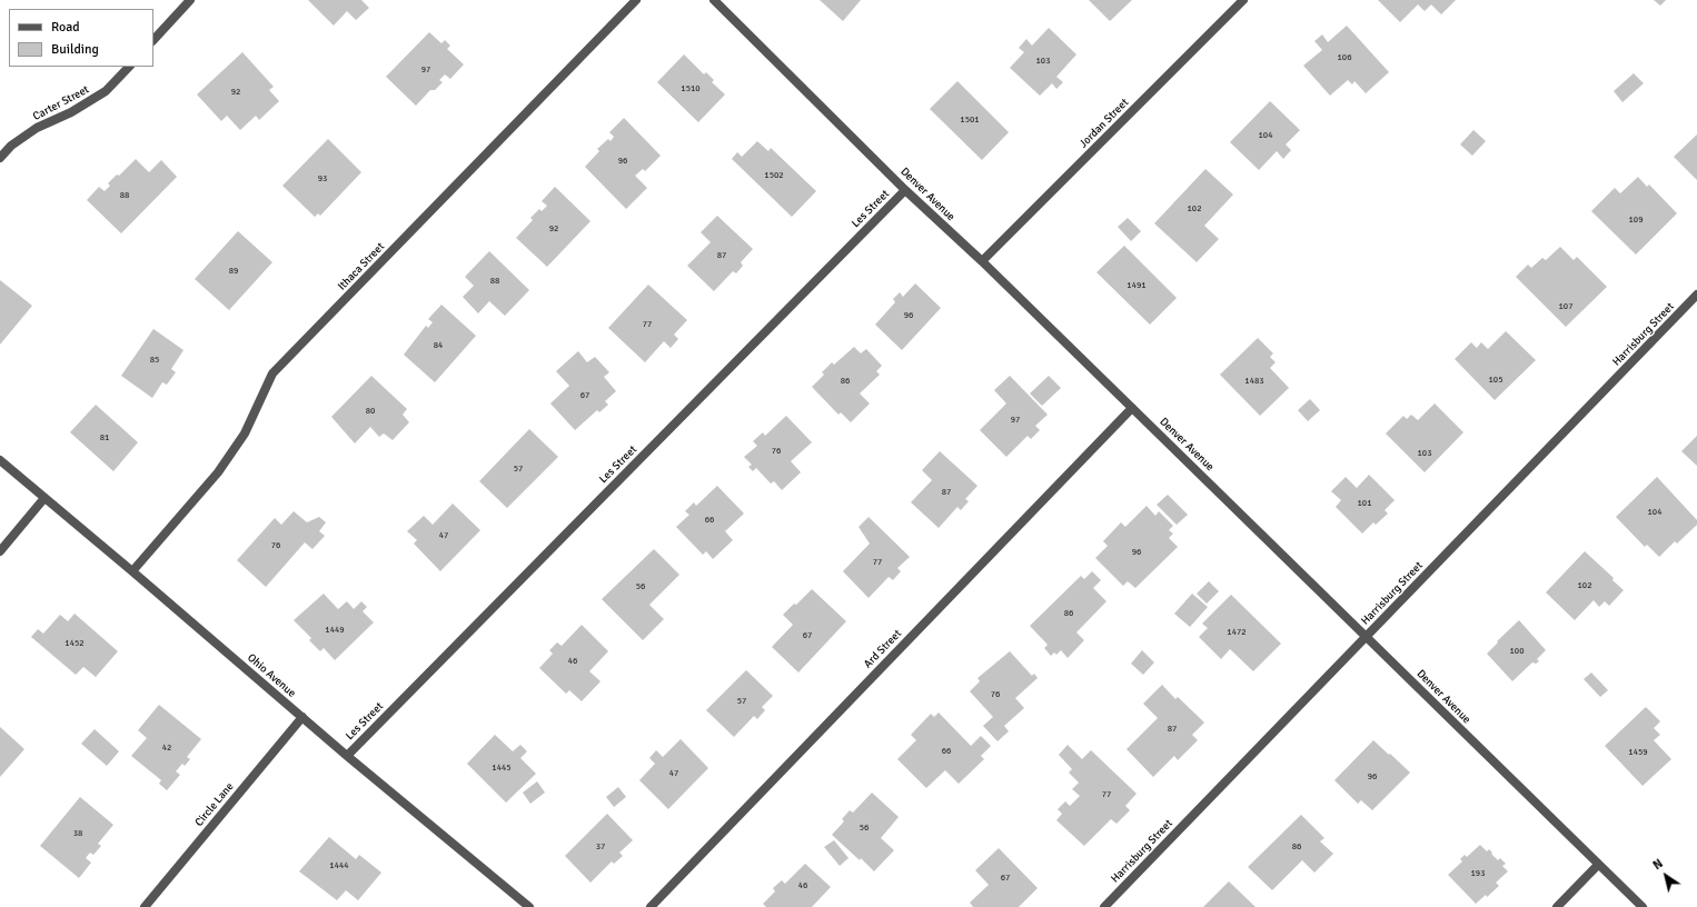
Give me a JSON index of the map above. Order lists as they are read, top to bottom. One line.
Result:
{"streets":{"street":["Carter Street","Jordan Street","Denver Avenue","Les Street","Ithaca Street","Harrisburg Street","Ard Street","Ohio Avenue","Circle Lane"]},"crossings":[["Jordan Street","Denver Avenue"],["Denver Avenue","Les Street"],["Denver Avenue","Harrisburg Street"],["Denver Avenue","Ard Street"],["Les Street","Ohio Avenue"],["Ithaca Street","Ohio Avenue"],["Ohio Avenue","Circle Lane"]],"house_numbers":["106","103","97","1510","92","1501","104","96","1502","93","88","102","109","92","87","89","88","1491","107","96","77","84","85","105","86","1483","67","80","97","81","76","103","57","87","101","104","66","47","76","96","77","102","56","86","1449","1472","67","1452","100","46","76","57","87","42","66","1459","1445","47","96","77","56","38","37","86","1444","193","67","46"],"legend":["Road","Building"],"north":"top left"}
